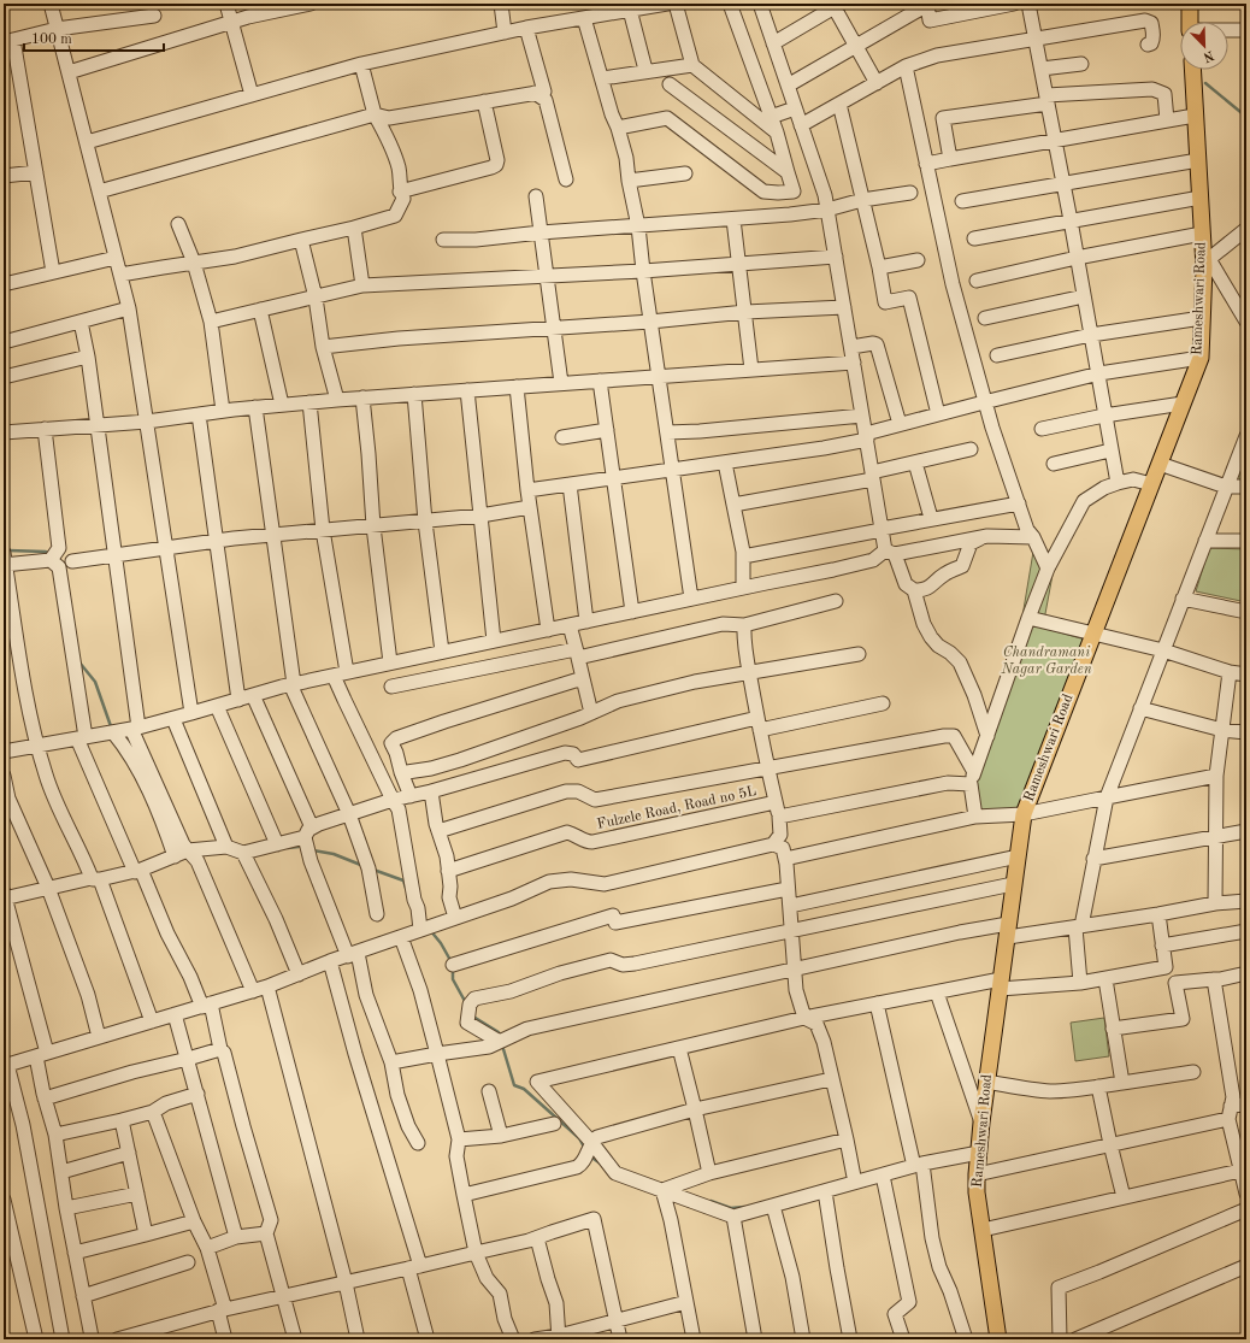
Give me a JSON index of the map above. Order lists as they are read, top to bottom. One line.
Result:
{"streets":{"main road":["Rameshwari Road"],"street":["Fulzele Road, Road no 5L"]},"parks":["Chandramani Nagar Garden"],"scale_bar":"100 m","north":"bottom right"}
